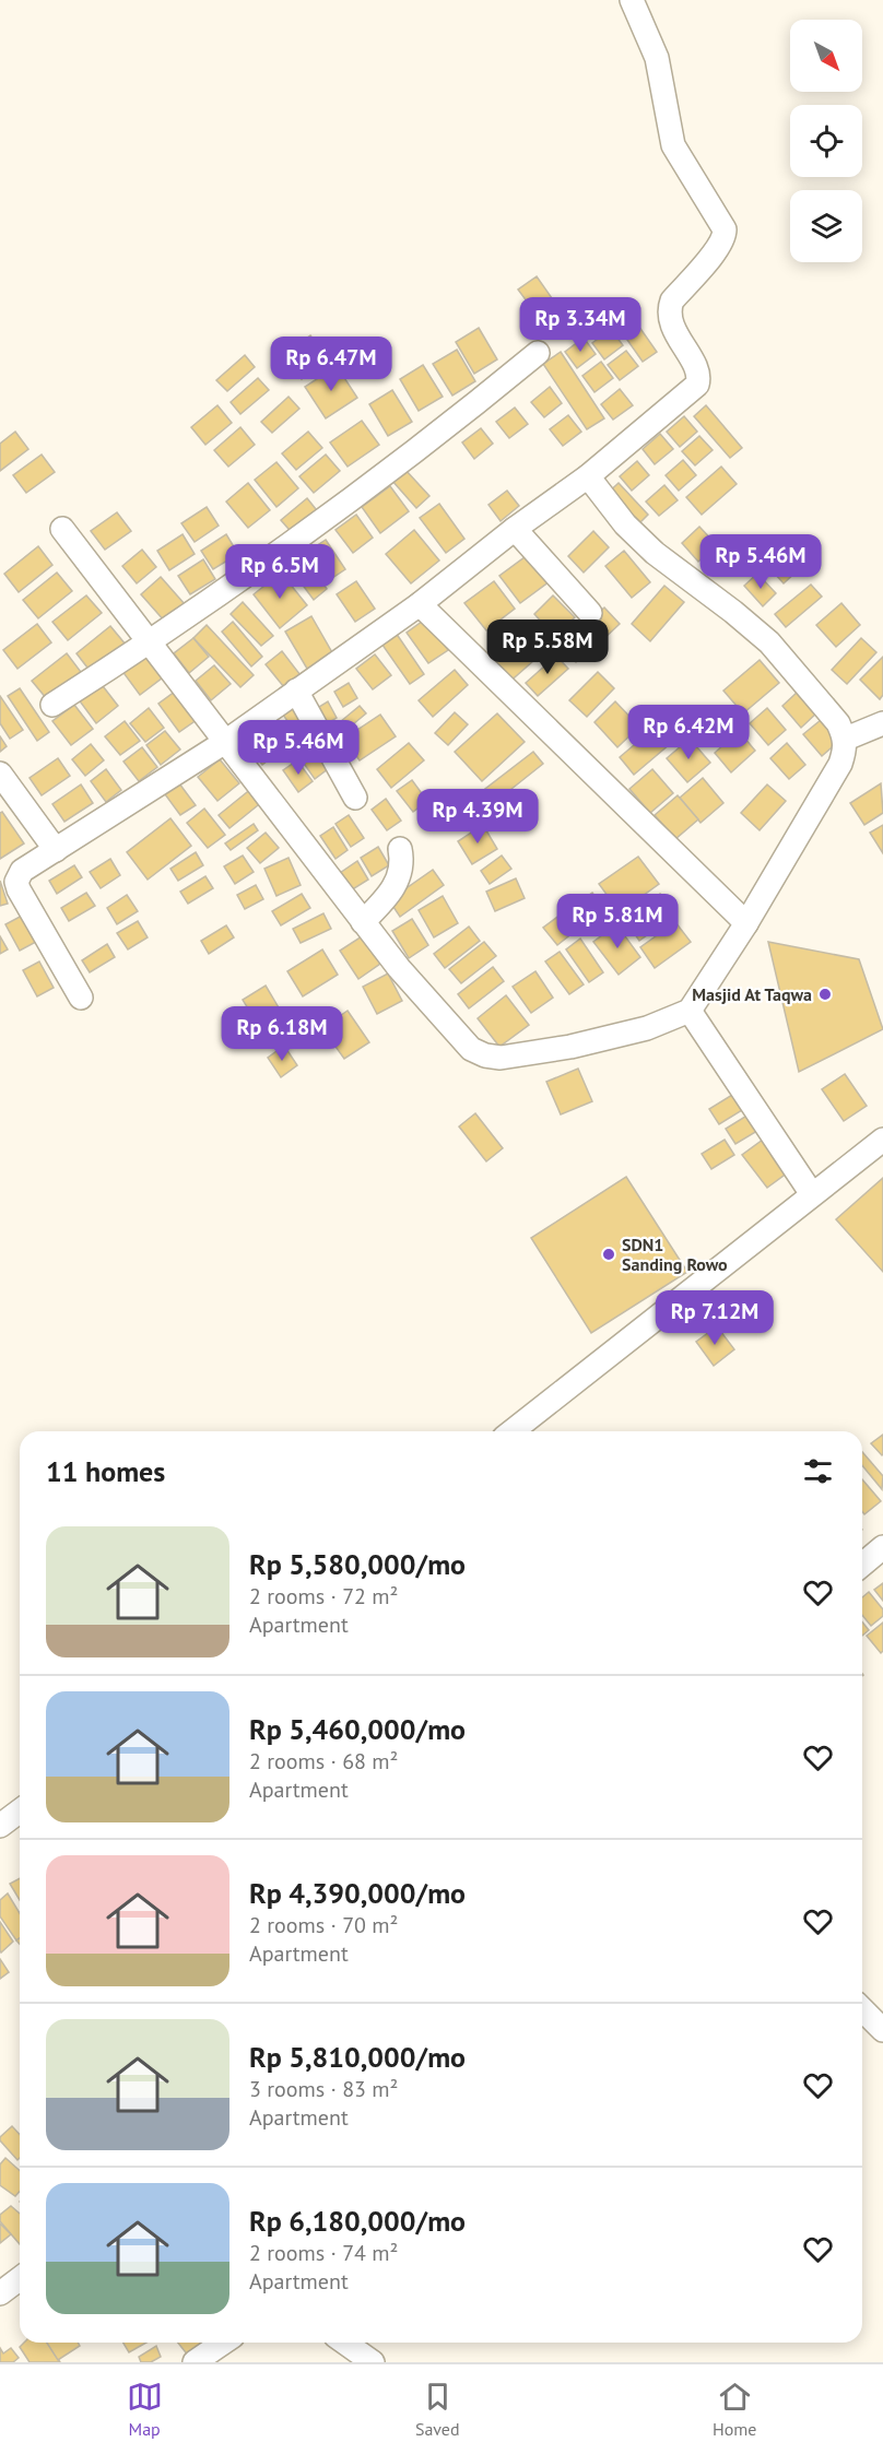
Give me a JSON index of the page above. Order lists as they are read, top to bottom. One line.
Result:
{"places":["Masjid At Taqwa","SDN1 Sanding Rowo"],"north":"bottom right","page":{"price":["Rp 3.34M","Rp 6.47M","Rp 5.46M","Rp 6.5M","Rp 5.58M","Rp 6.42M","Rp 5.46M","Rp 4.39M","Rp 5.81M","Rp 6.18M","Rp 7.12M"],"heading":"11 homes","list":[{"name":"Rp 5,580,000/mo","note":"2 rooms · 72 m² · Apartment"},{"name":"Rp 5,460,000/mo","note":"2 rooms · 68 m² · Apartment"},{"name":"Rp 4,390,000/mo","note":"2 rooms · 70 m² · Apartment"},{"name":"Rp 5,810,000/mo","note":"3 rooms · 83 m² · Apartment"},{"name":"Rp 6,180,000/mo","note":"2 rooms · 74 m² · Apartment"}],"tabs":["Map","Saved","Home"]}}
